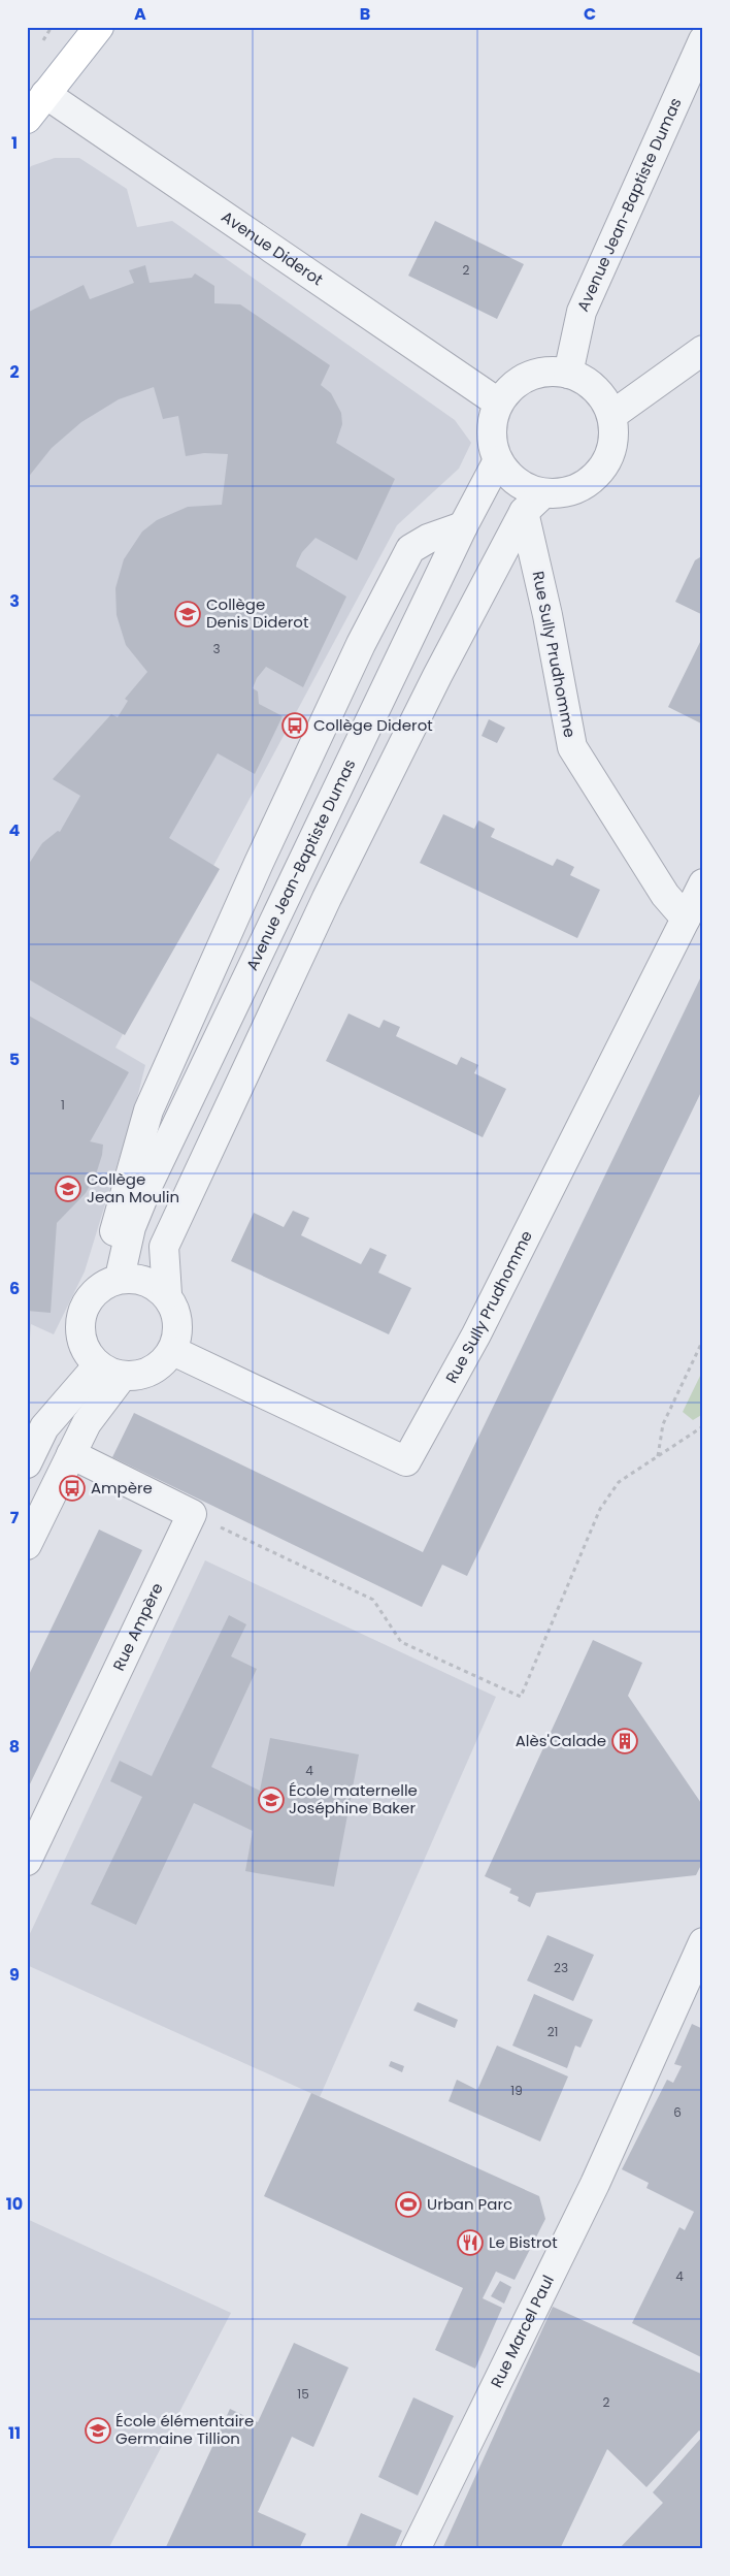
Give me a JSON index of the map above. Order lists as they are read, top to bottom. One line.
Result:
{"streets":{"street":["Avenue Jean-Baptiste Dumas","Avenue Diderot","Rue Sully Prudhomme","Rue Ampère","Rue Marcel Paul"]},"crossings":[["Avenue Jean-Baptiste Dumas","Avenue Diderot"],["Avenue Jean-Baptiste Dumas","Rue Sully Prudhomme"],["Avenue Diderot","Rue Sully Prudhomme"]],"places":{"school or university":["Collège Denis Diderot","Collège Jean Moulin","École maternelle Joséphine Baker","École élémentaire Germaine Tillion"],"bus stop":["Collège Diderot","Ampère"],"building":["Alès'Calade"],"sports":["Urban Parc"],"restaurant":["Le Bistrot"]},"house_numbers":["2","3","1","4","23","21","19","6","4","15","2"],"grid":{"columns":["A","B","C"],"rows":["1","2","3","4","5","6","7","8","9","10","11"]}}
